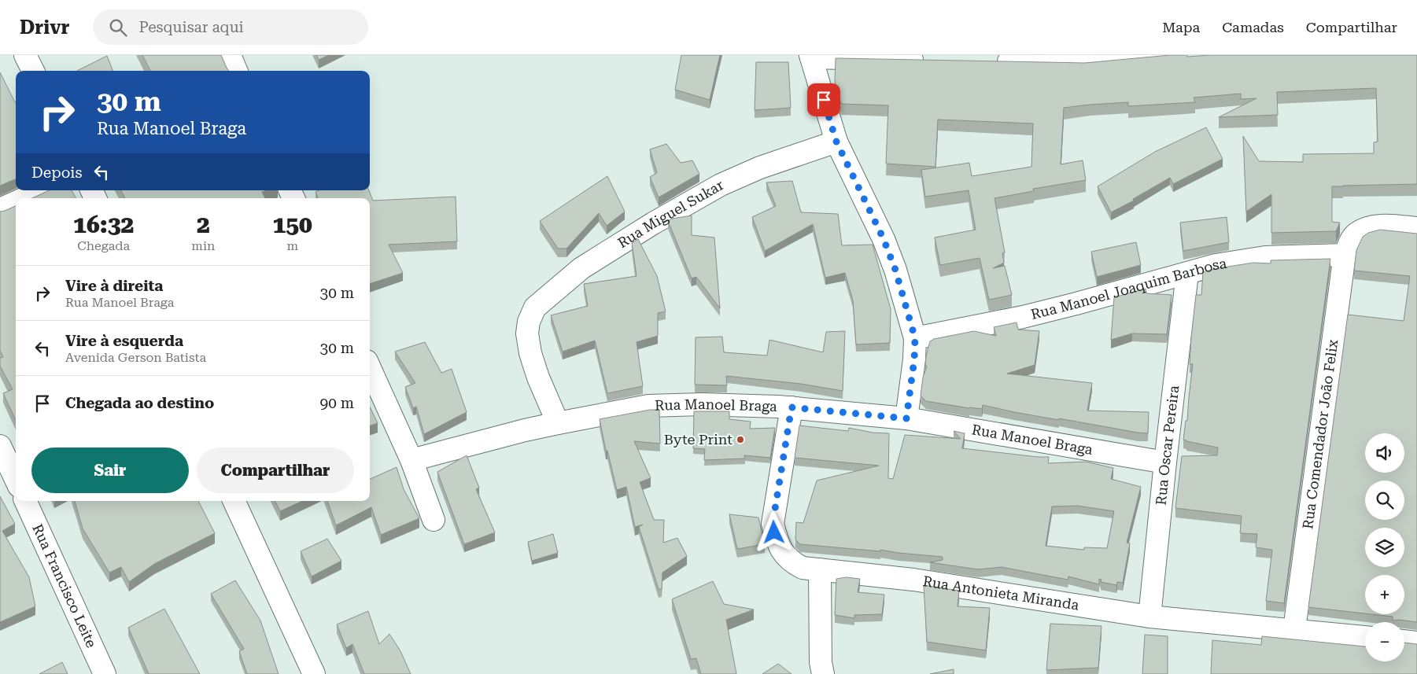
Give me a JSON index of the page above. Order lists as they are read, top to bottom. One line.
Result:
{"streets":{"street":["Rua Miguel Sukar","Rua Manoel Joaquim Barbosa","Rua Manoel Braga","Rua Comendador João Felix","Rua Oscar Pereira","Rua Francisco Leite","Rua Antonieta Miranda"]},"crossings":[["Rua Miguel Sukar","Rua Manoel Braga"],["Rua Manoel Joaquim Barbosa","Rua Comendador João Felix"],["Rua Manoel Joaquim Barbosa","Rua Oscar Pereira"],["Rua Manoel Braga","Rua Oscar Pereira"],["Rua Manoel Braga","Rua Antonieta Miranda"],["Rua Comendador João Felix","Rua Antonieta Miranda"],["Rua Oscar Pereira","Rua Antonieta Miranda"]],"places":["Byte Print"],"page":{"header":"Drivr","search":"Pesquisar aqui","nav":["Mapa","Camadas","Compartilhar"],"turn":["30 m","Rua Manoel Braga"],"then":"Depois","eta":["16:32","Chegada","2","min","150","m"],"list":[{"name":"Vire à direita","note":"Rua Manoel Braga","value":"30 m"},{"name":"Vire à esquerda","note":"Avenida Gerson Batista","value":"30 m"},{"name":"Chegada ao destino","value":"90 m"}],"map_buttons":["+","−"],"buttons":["Sair","Compartilhar"]}}
